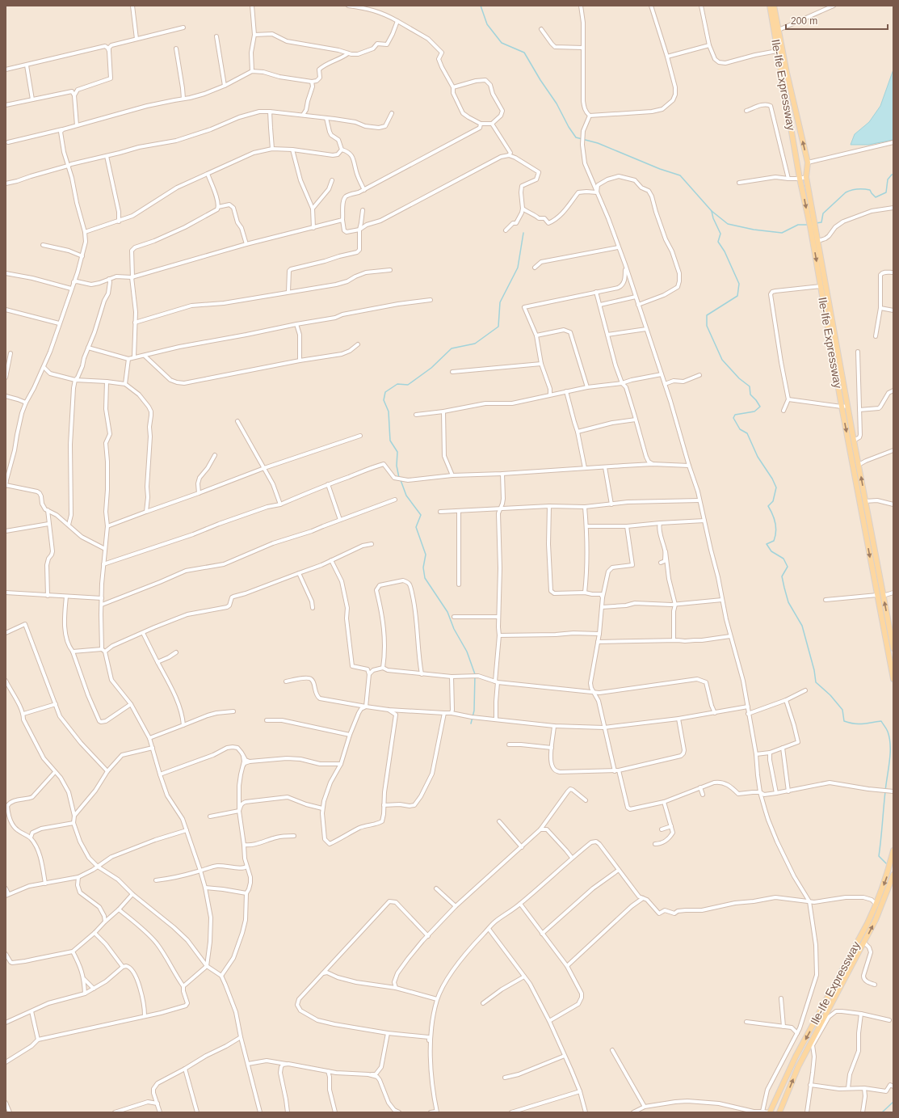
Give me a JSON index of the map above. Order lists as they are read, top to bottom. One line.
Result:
{"streets":{"main road":["Ile-Ife Expressway"]},"scale_bar":"200 m"}
